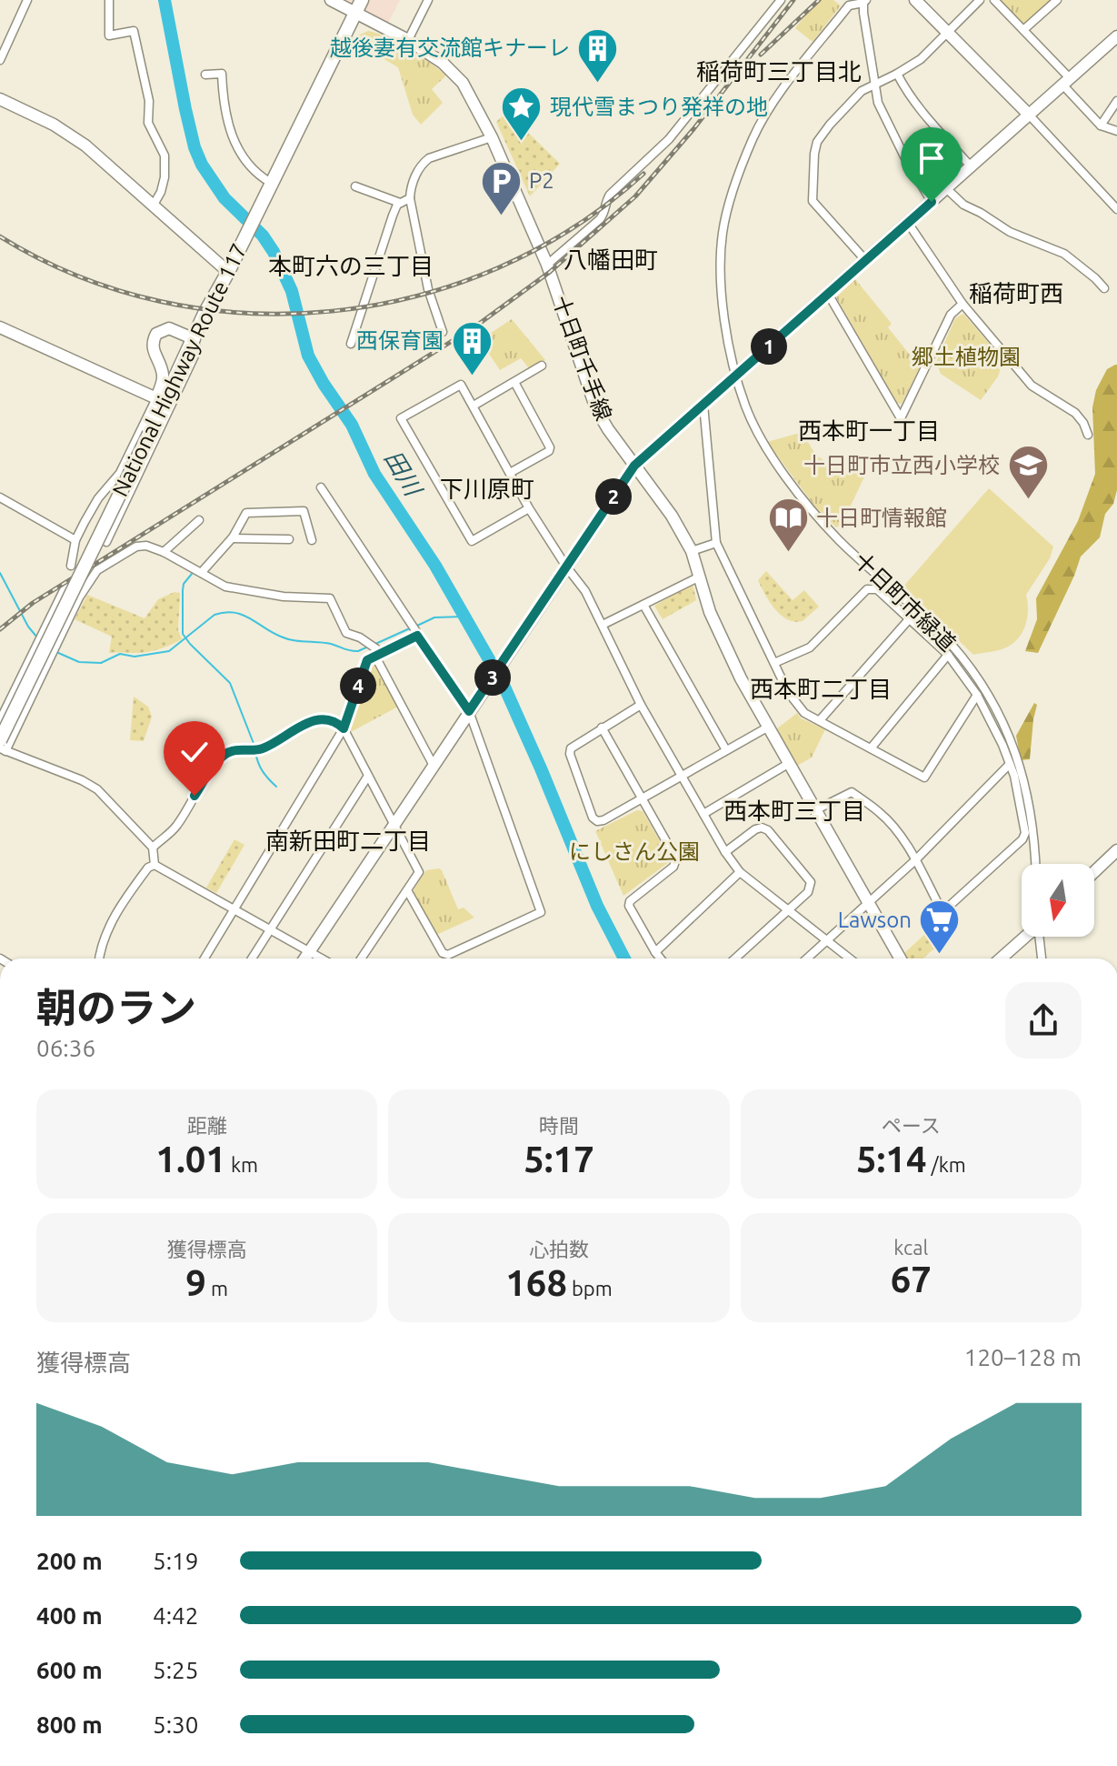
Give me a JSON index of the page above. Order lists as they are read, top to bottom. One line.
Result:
{"streets":{"highway":["National Highway Route 117"],"street":["十日町千手線","十日町市緑道"]},"crossings":[["十日町千手線","National Highway Route 117"]],"districts":["稲荷町三丁目北","八幡田町","本町六の三丁目","稲荷町西","西本町一丁目","下川原町","西本町二丁目","西本町三丁目","南新田町二丁目"],"water":["田川"],"parks":["郷土植物園","にしさん公園"],"places":{"building":["越後妻有交流館キナーレ","西保育園"],"place":["現代雪まつり発祥の地"],"parking":["P2"],"school or university":["十日町市立西小学校"],"library":["十日町情報館"],"supermarket":["Lawson"]},"north":"bottom","page":{"pins":["1","2","3","4"],"heading":["朝のラン","06:36"],"stats":[["距離","1.01 km"],["時間","5:17"],["ペース","5:14 /km"],["獲得標高","9 m"],["心拍数","168 bpm"],["kcal","67"]],"chart":["獲得標高","120–128 m"],"list":[{"name":"200 m","note":"5:19"},{"name":"400 m","note":"4:42"},{"name":"600 m","note":"5:25"},{"name":"800 m","note":"5:30"}]}}
